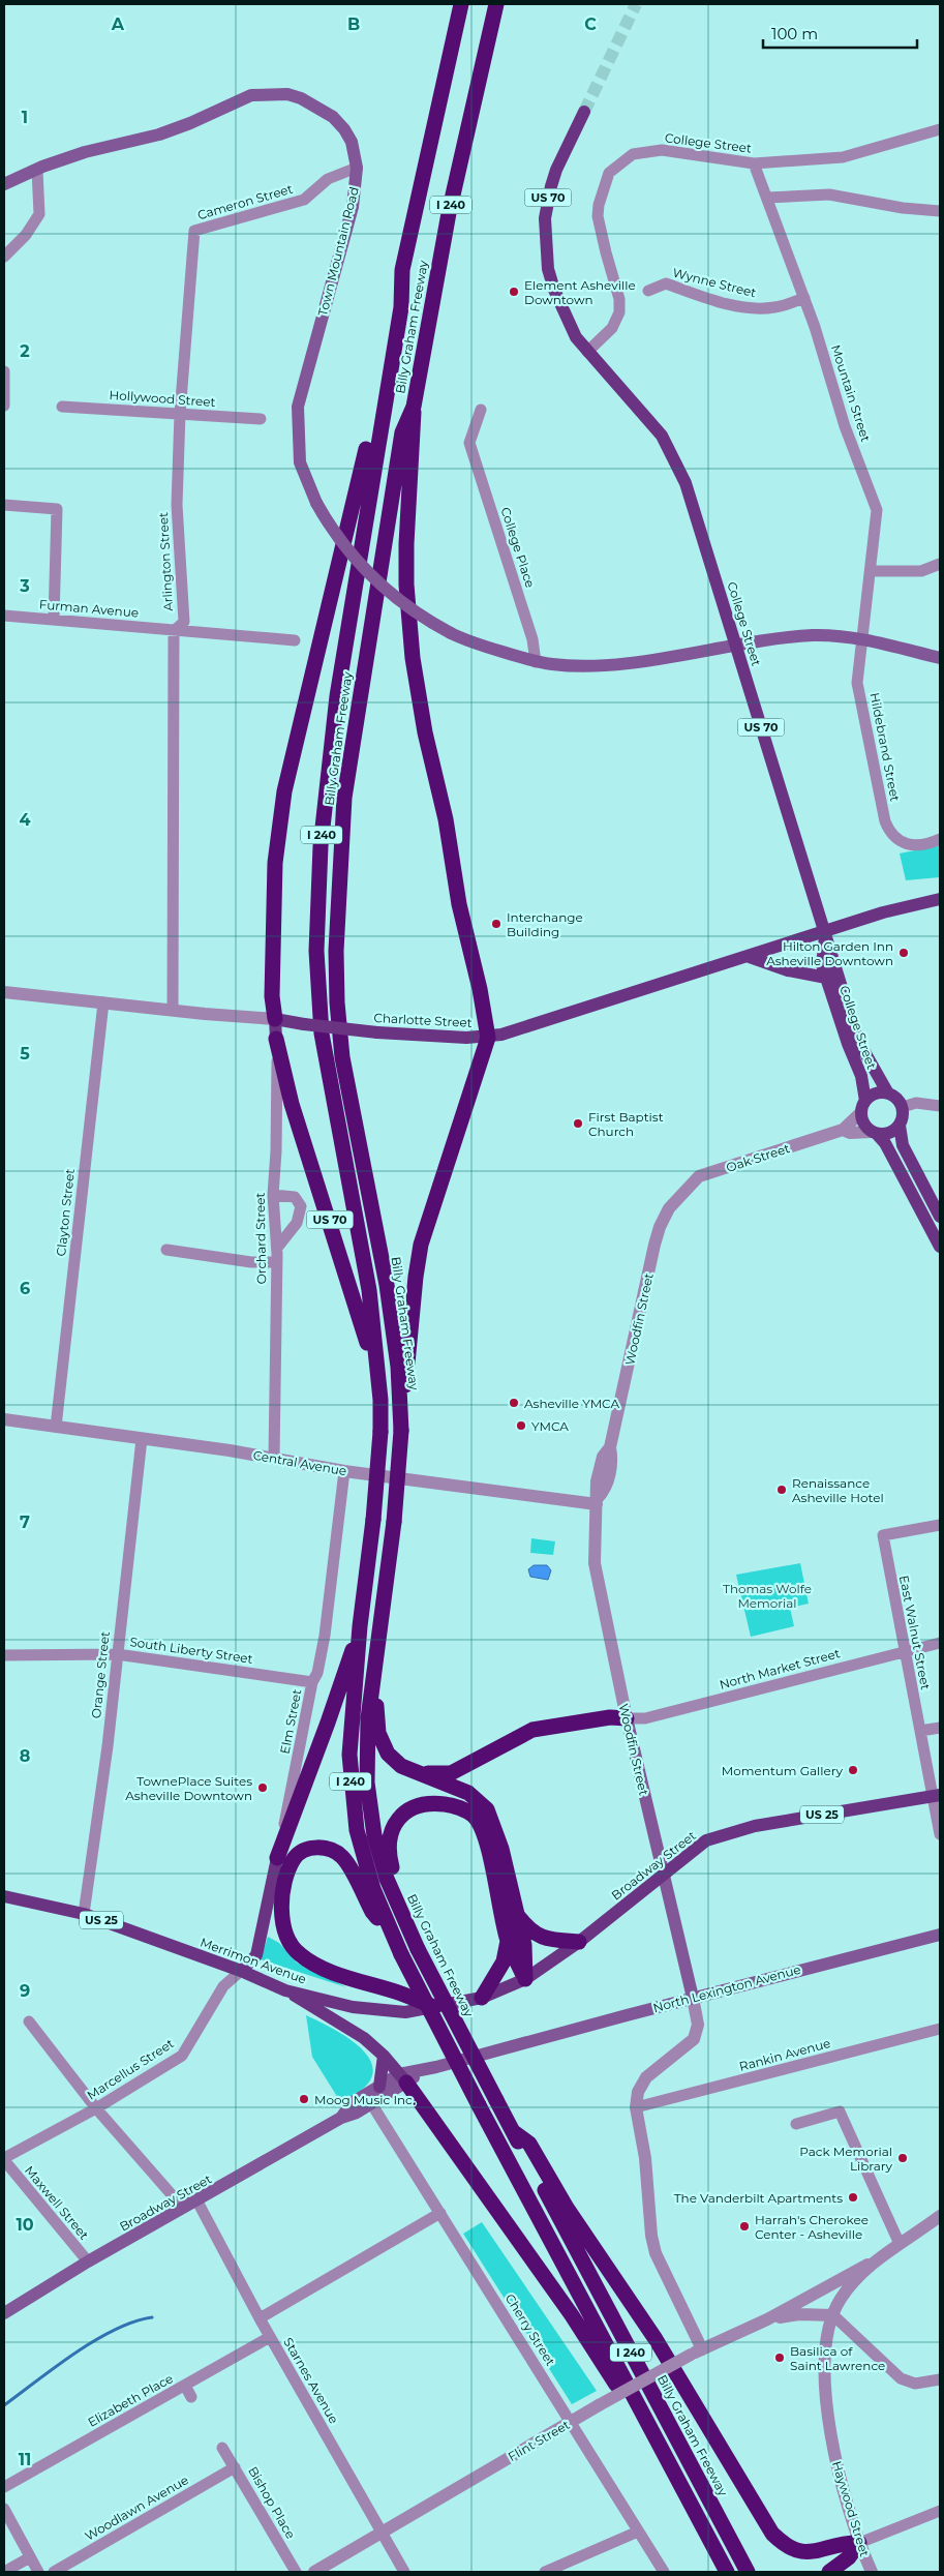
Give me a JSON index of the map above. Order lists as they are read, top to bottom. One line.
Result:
{"streets":{"highway":["US 70","I 240","Billy Graham Freeway"],"main road":["College Street","Town Mountain Road","Charlotte Street","Orchard Street","Woodfin Street","Elm Street","US 25","Broadway Street","Merrimon Avenue","North Lexington Avenue"],"street":["Cameron Street","Wynne Street","Mountain Street","Hollywood Street","College Place","Arlington Street","Furman Avenue","Hildebrand Street","Oak Street","Clayton Street","Central Avenue","East Walnut Street","South Liberty Street","North Market Street","Orange Street","Rankin Avenue","Marcellus Street","Maxwell Street","Cherry Street","Starnes Avenue","Elizabeth Place","Flint Street","Bishop Place","Woodlawn Avenue","Haywood Street"]},"crossings":[["College Street","Mountain Street"],["College Street","Charlotte Street"],["College Street","Oak Street"],["US 70","Billy Graham Freeway"],["US 70","Orchard Street"],["Cameron Street","Town Mountain Road"],["Cameron Street","Arlington Street"],["Town Mountain Road","College Place"],["Wynne Street","Mountain Street"],["Mountain Street","Hildebrand Street"],["Hollywood Street","Arlington Street"],["Arlington Street","Furman Avenue"],["Arlington Street","Charlotte Street"],["Charlotte Street","Clayton Street"],["Charlotte Street","Orchard Street"],["Oak Street","Woodfin Street"],["Clayton Street","Central Avenue"],["Orchard Street","Central Avenue"],["Woodfin Street","Central Avenue"],["Woodfin Street","North Market Street"],["Woodfin Street","Broadway Street"],["Woodfin Street","North Lexington Avenue"],["Central Avenue","Orange Street"],["Central Avenue","Elm Street"],["East Walnut Street","North Market Street"],["East Walnut Street","Broadway Street"],["South Liberty Street","Orange Street"],["South Liberty Street","Elm Street"],["Orange Street","Merrimon Avenue"],["Elm Street","Merrimon Avenue"],["Elm Street","Marcellus Street"],["Broadway Street","Merrimon Avenue"],["Broadway Street","North Lexington Avenue"],["Broadway Street","Maxwell Street"],["Broadway Street","Cherry Street"],["Broadway Street","Starnes Avenue"],["Merrimon Avenue","Marcellus Street"],["Marcellus Street","Maxwell Street"],["Cherry Street","Flint Street"],["Starnes Avenue","Elizabeth Place"],["Starnes Avenue","Flint Street"],["Flint Street","Haywood Street"],["Bishop Place","Woodlawn Avenue"]],"parks":["Thomas Wolfe Memorial"],"places":["Element Asheville Downtown","Interchange Building","Hilton Garden Inn Asheville Downtown","First Baptist Church","Asheville YMCA","YMCA","Renaissance Asheville Hotel","Momentum Gallery","TownePlace Suites Asheville Downtown","Moog Music Inc.","Pack Memorial Library","The Vanderbilt Apartments","Harrah's Cherokee Center - Asheville","Basilica of Saint Lawrence"],"scale_bar":"100 m","grid":{"columns":["A","B","C"],"rows":["1","2","3","4","5","6","7","8","9","10","11"]}}
